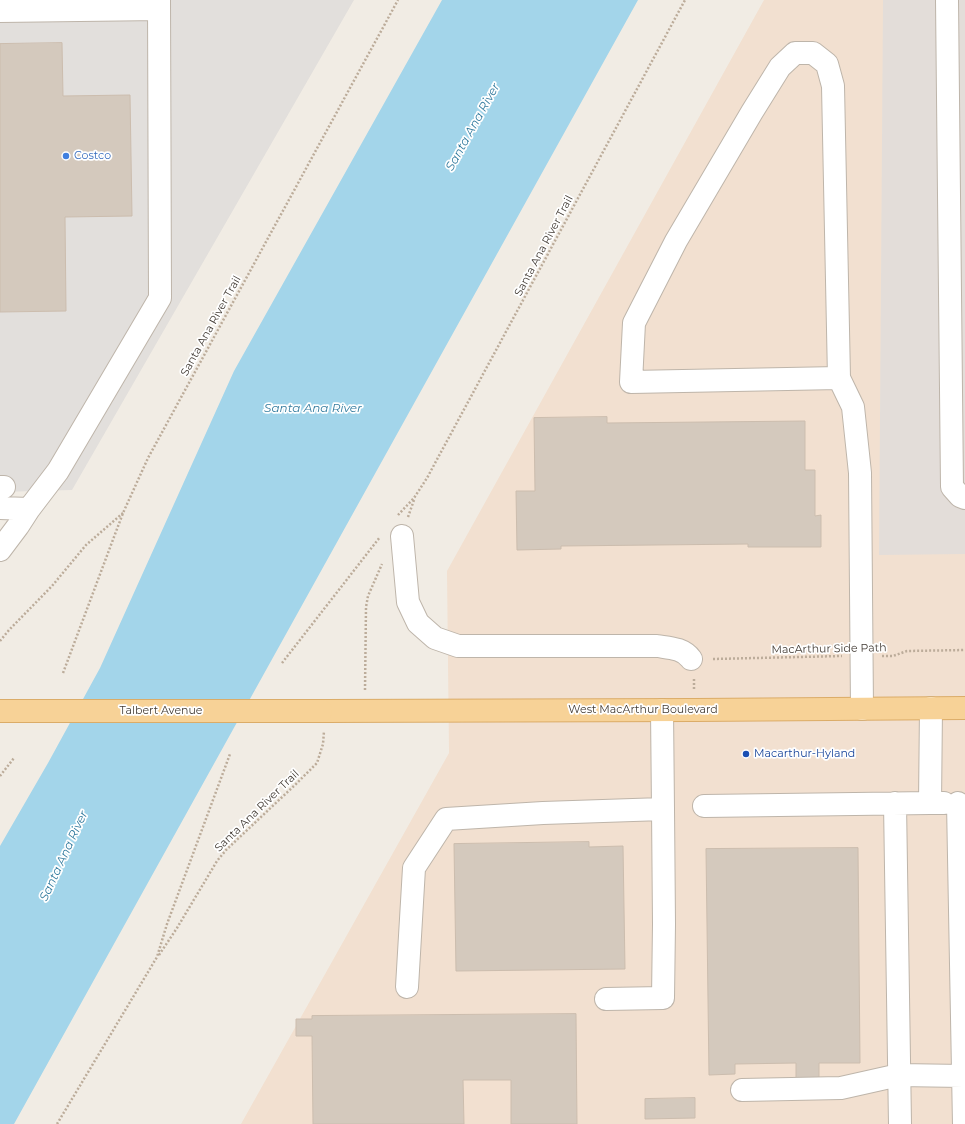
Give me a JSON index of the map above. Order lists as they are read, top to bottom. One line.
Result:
{"streets":{"main road":["West MacArthur Boulevard","Talbert Avenue"],"path":["Santa Ana River Trail","MacArthur Side Path"]},"crossings":[["Santa Ana River Trail","West MacArthur Boulevard"],["Santa Ana River Trail","Talbert Avenue"],["West MacArthur Boulevard","Talbert Avenue"]],"water":["Santa Ana River"],"places":["Costco","Macarthur-Hyland"]}
